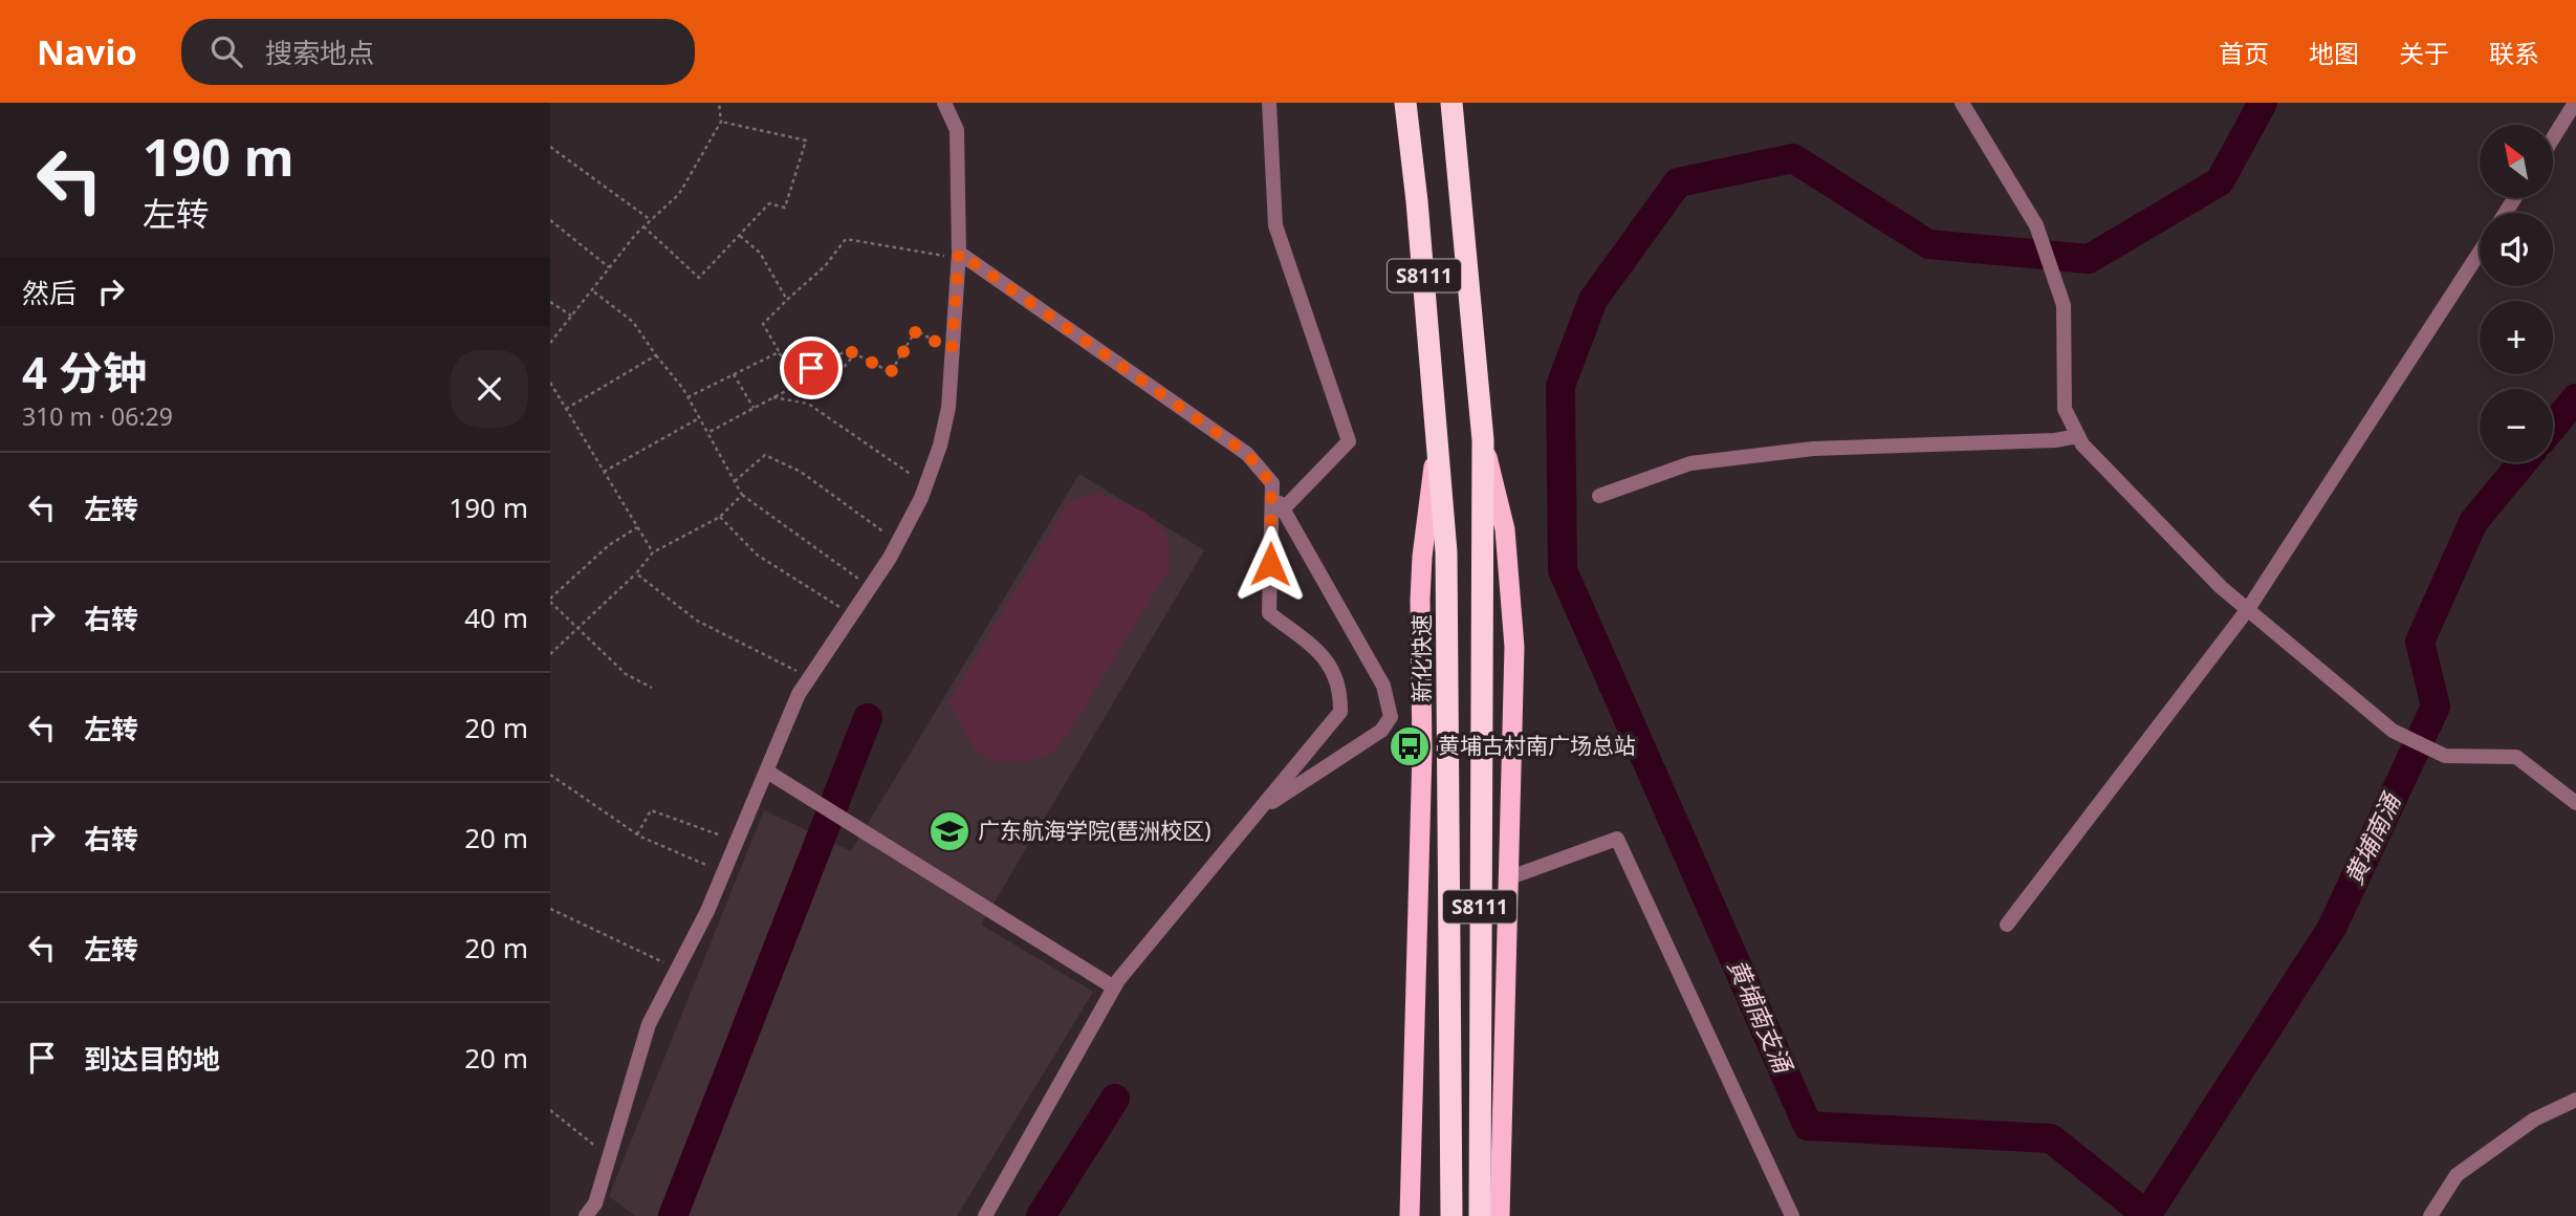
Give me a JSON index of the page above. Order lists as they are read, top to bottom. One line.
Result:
{"streets":{"highway":["S8111","新化快速"]},"water":["黄埔南涌","黄埔南支涌"],"places":{"bus stop":["黄埔古村南广场总站"],"school or university":["广东航海学院(琶洲校区)"]},"north":"top left","page":{"header":"Navio","search":"搜索地点","nav":["首页","地图","关于","联系"],"turn":["190 m","左转"],"map_buttons":["+","−"],"then":"然后","heading":["4 分钟","310 m · 06:29"],"list":[{"name":"左转","value":"190 m"},{"name":"右转","value":"40 m"},{"name":"左转","value":"20 m"},{"name":"右转","value":"20 m"},{"name":"左转","value":"20 m"},{"name":"到达目的地","value":"20 m"}]}}
